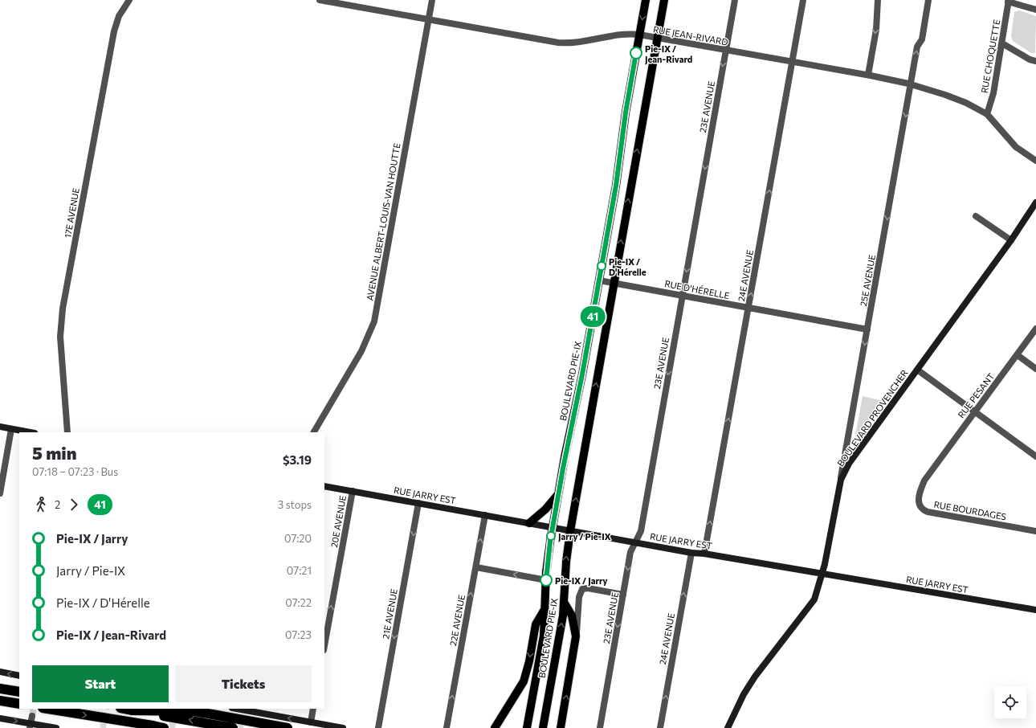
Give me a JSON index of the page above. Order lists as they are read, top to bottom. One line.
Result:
{"streets":{"main road":["BOULEVARD PIE-IX"],"street":["RUE JEAN-RIVARD","RUE CHOQUETTE","23E AVENUE","17E AVENUE","AVENUE ALBERT-LOUIS-VAN HOUTTE","24E AVENUE","25E AVENUE","RUE D'HÉRELLE","RUE PESANT","BOULEVARD PROVENCHER","RUE JARRY EST","RUE BOURDAGES","20E AVENUE","21E AVENUE","22E AVENUE"]},"crossings":[["RUE JEAN-RIVARD","RUE CHOQUETTE"],["RUE JEAN-RIVARD","23E AVENUE"],["RUE JEAN-RIVARD","AVENUE ALBERT-LOUIS-VAN HOUTTE"],["RUE JEAN-RIVARD","24E AVENUE"],["RUE JEAN-RIVARD","25E AVENUE"],["RUE JEAN-RIVARD","BOULEVARD PIE-IX"],["23E AVENUE","RUE D'HÉRELLE"],["23E AVENUE","RUE JARRY EST"],["24E AVENUE","RUE D'HÉRELLE"],["24E AVENUE","RUE JARRY EST"],["25E AVENUE","RUE D'HÉRELLE"],["25E AVENUE","BOULEVARD PROVENCHER"],["RUE D'HÉRELLE","BOULEVARD PIE-IX"],["BOULEVARD PIE-IX","RUE JARRY EST"],["RUE PESANT","RUE BOURDAGES"],["BOULEVARD PROVENCHER","RUE JARRY EST"],["RUE JARRY EST","20E AVENUE"],["RUE JARRY EST","21E AVENUE"],["RUE JARRY EST","22E AVENUE"]],"one_way":["23E AVENUE","24E AVENUE","20E AVENUE","21E AVENUE","22E AVENUE"],"places":["Pie-IX / Jean-Rivard","Pie-IX / D'Hérelle","Jarry / Pie-IX","Pie-IX / Jarry"],"lines":["bus line 41"],"page":{"on_map":"41","heading":["5 min","07:18 – 07:23 · Bus","$3.19"],"legs":["2","41","3 stops"],"list":[{"name":"Pie-IX / Jarry","value":"07:20"},{"name":"Jarry / Pie-IX","value":"07:21"},{"name":"Pie-IX / D'Hérelle","value":"07:22"},{"name":"Pie-IX / Jean-Rivard","value":"07:23"}],"buttons":["Start","Tickets"]}}
